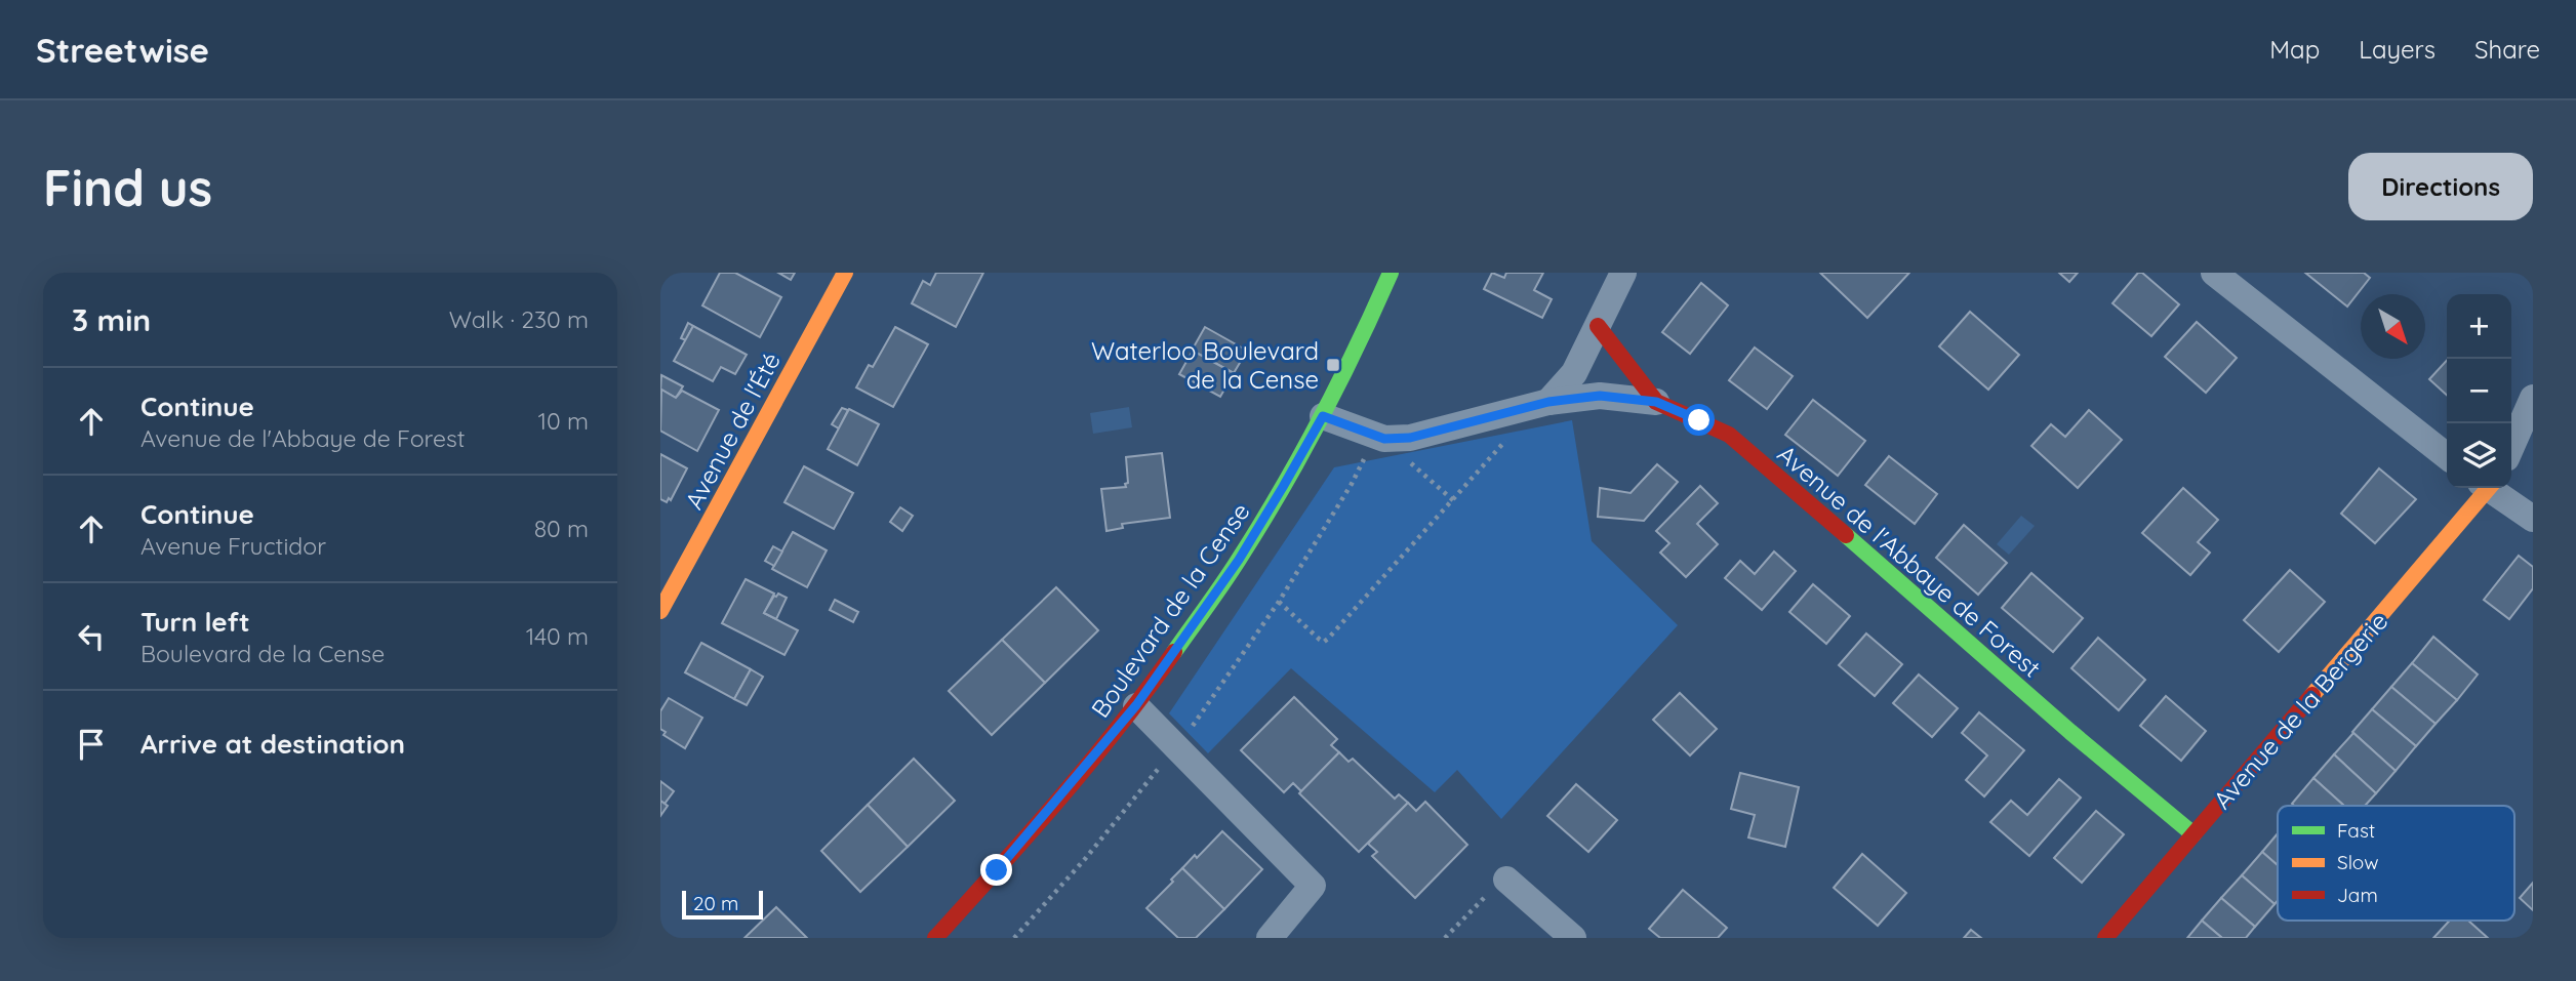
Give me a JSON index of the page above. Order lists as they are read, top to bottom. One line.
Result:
{"streets":{"street":["Avenue de l'Été","Avenue de l'Abbaye de Forest","Boulevard de la Cense","Avenue de la Bergerie"]},"crossings":[["Avenue de l'Abbaye de Forest","Avenue de la Bergerie"]],"places":{"transit":["Waterloo Boulevard de la Cense"]},"legend":["Fast","Slow","Jam"],"scale_bar":"20 m","north":"bottom right","page":{"header":"Streetwise","nav":["Map","Layers","Share"],"buttons":"Directions","title":"Find us","heading":["3 min","Walk · 230 m"],"map_buttons":["+","−"],"list":[["Continue","Avenue de l'Abbaye de Forest","10 m"],["Continue","Avenue Fructidor","80 m"],["Turn left","Boulevard de la Cense","140 m"],"Arrive at destination"],"scale":"20 m"}}
